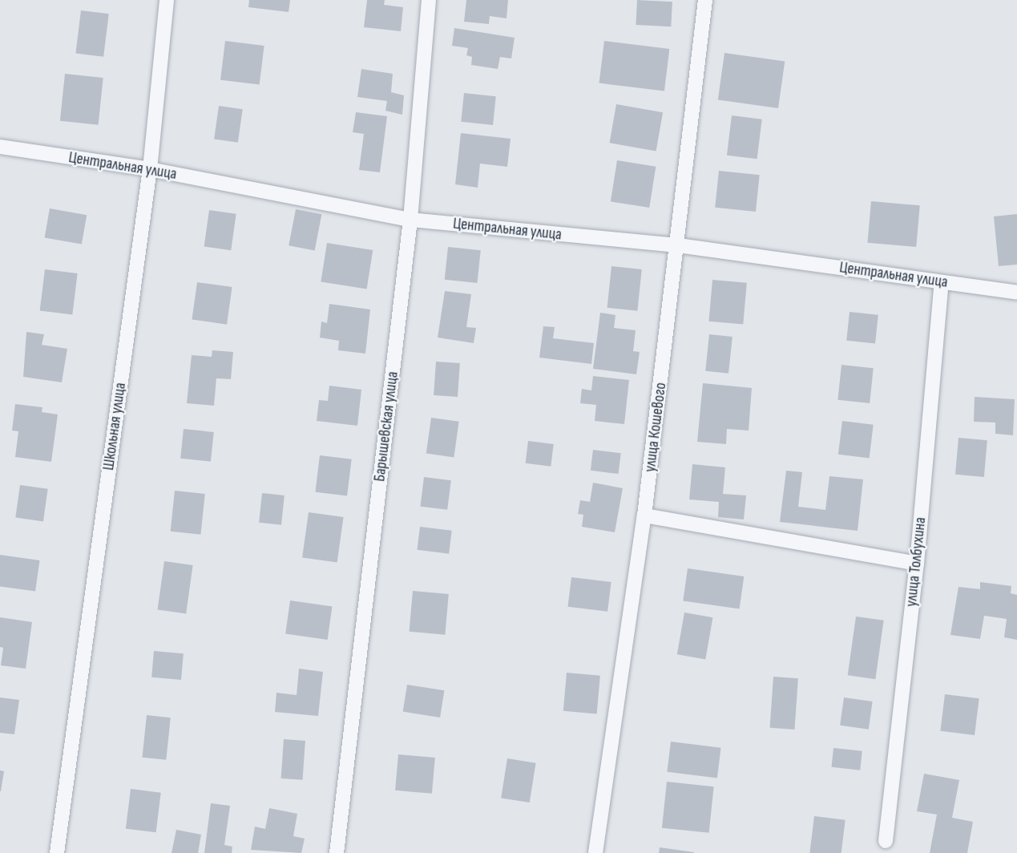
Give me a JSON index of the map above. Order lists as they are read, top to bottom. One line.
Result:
{"streets":{"street":["Центральная улица","Школьная улица","Барышевская улица","улица Кошевого","улица Толбухина"]},"crossings":[["Центральная улица","Школьная улица"],["Центральная улица","Барышевская улица"],["Центральная улица","улица Кошевого"],["Центральная улица","улица Толбухина"]]}
